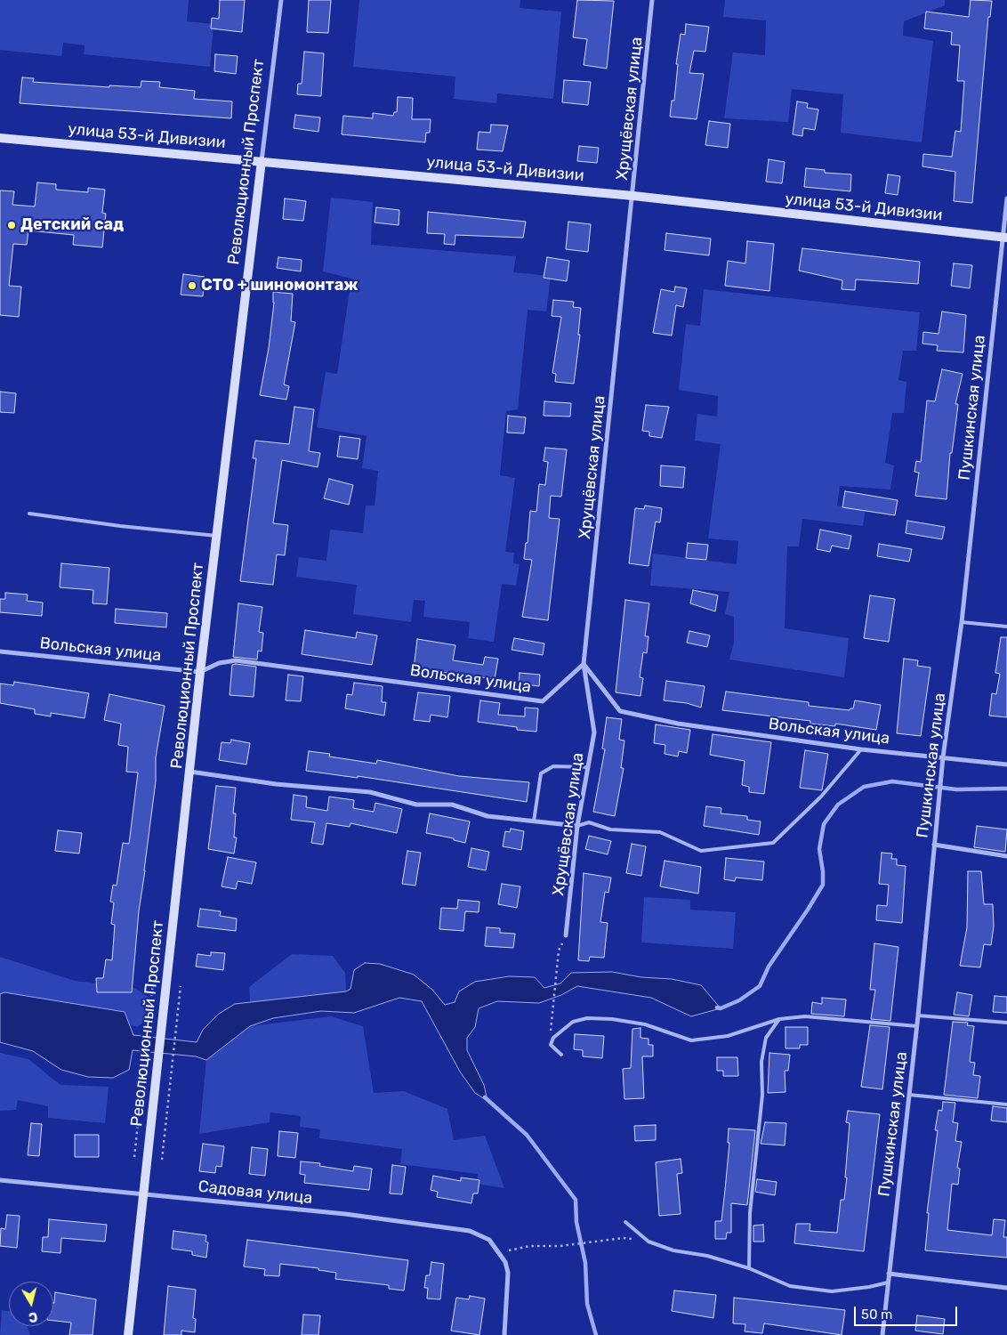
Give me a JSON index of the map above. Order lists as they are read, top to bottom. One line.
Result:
{"streets":{"street":["Хрущёвская улица","улица 53-й Дивизии","Революционный Проспект","Пушкинская улица","Вольская улица","Садовая улица"]},"crossings":[["Хрущёвская улица","улица 53-й Дивизии"],["Хрущёвская улица","Вольская улица"],["улица 53-й Дивизии","Революционный Проспект"],["улица 53-й Дивизии","Пушкинская улица"],["Революционный Проспект","Вольская улица"],["Революционный Проспект","Садовая улица"],["Пушкинская улица","Вольская улица"]],"places":["Детский сад","СТО + шиномонтаж"],"scale_bar":"50 m","north":"bottom"}
